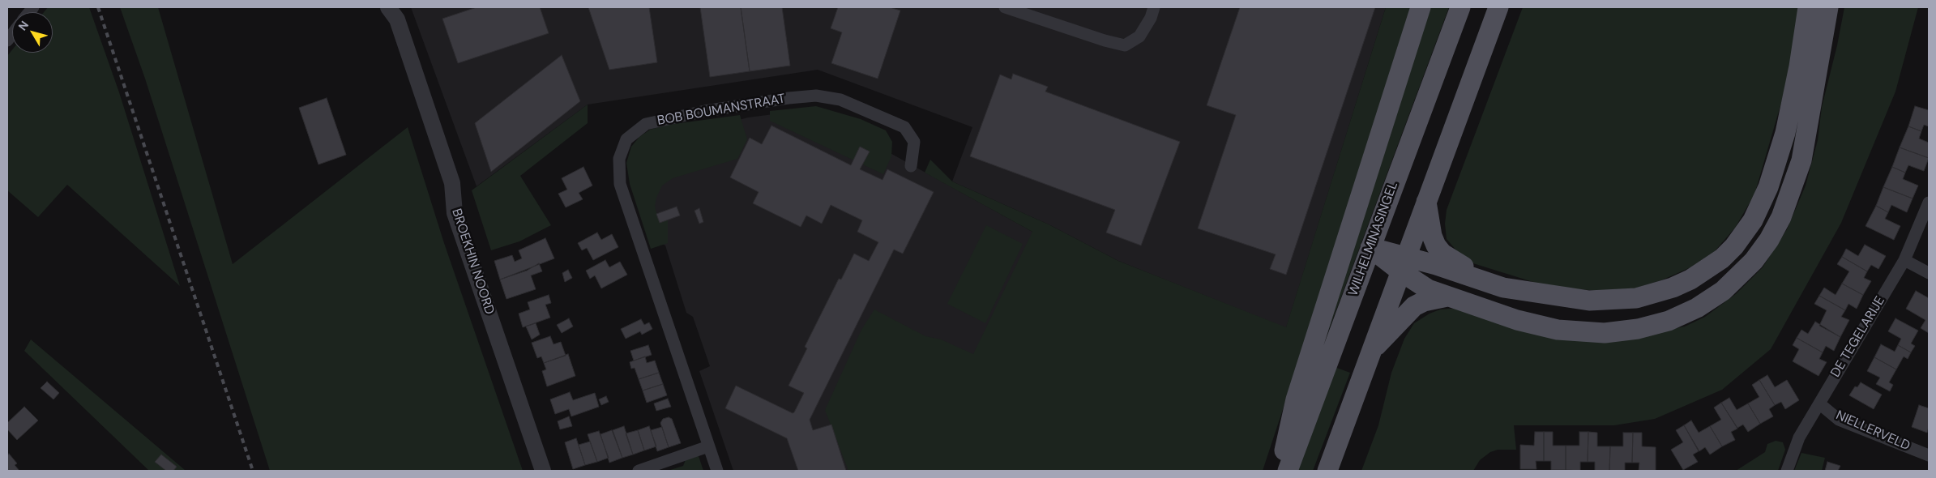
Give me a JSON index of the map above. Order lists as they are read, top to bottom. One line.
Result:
{"streets":{"main road":["WILHELMINASINGEL"],"street":["BOB BOUMANSTRAAT","BROEKHIN NOORD","DE TEGELARIJE","NIELLERVELD"]},"crossings":[["DE TEGELARIJE","NIELLERVELD"]],"north":"top left"}
